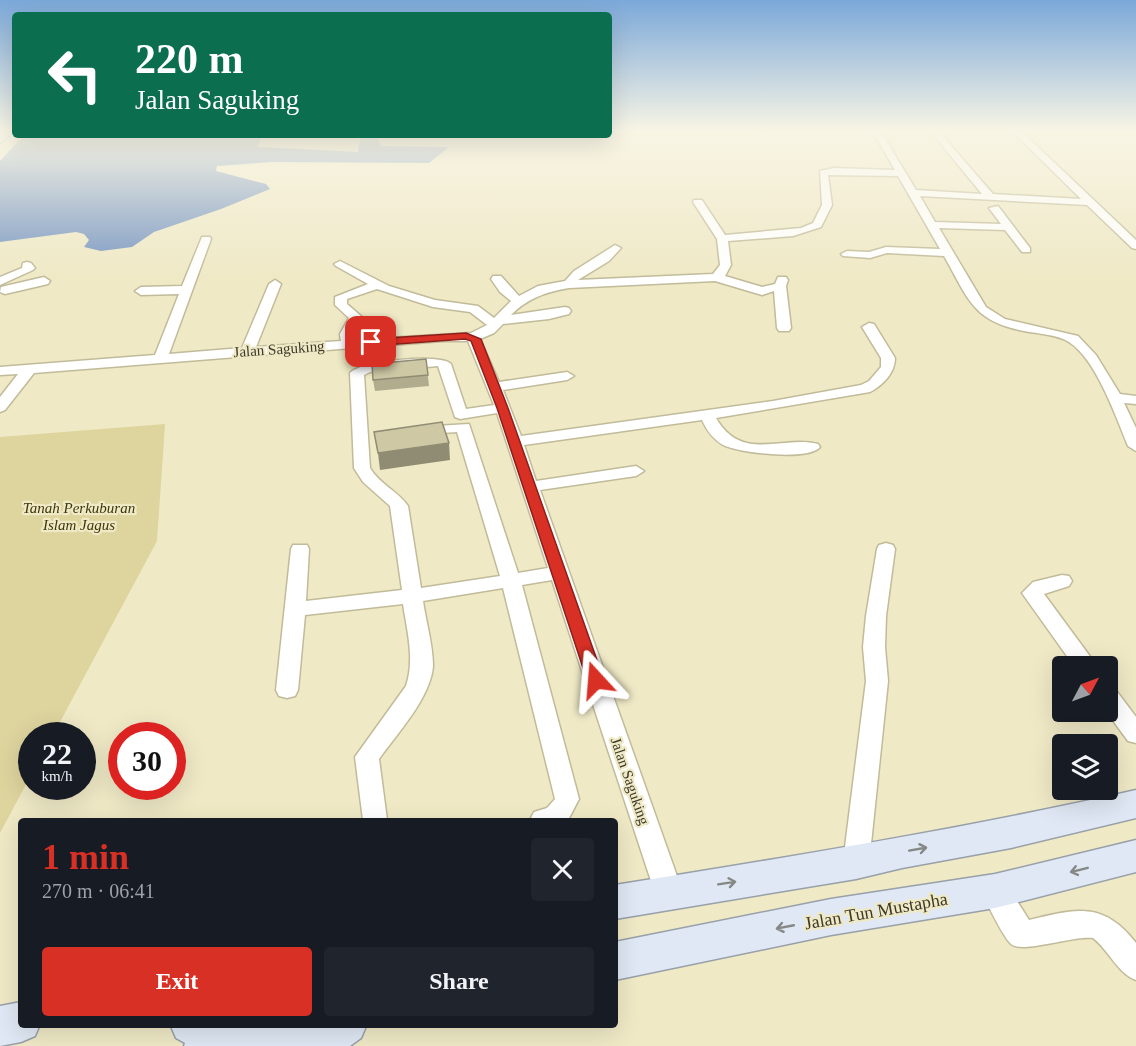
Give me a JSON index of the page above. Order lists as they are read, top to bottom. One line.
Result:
{"streets":{"main road":["Jalan Tun Mustapha"],"street":["Jalan Saguking"]},"parks":["Tanah Perkuburan Islam Jagus"],"north":"top right","page":{"turn":["220 m","Jalan Saguking"],"speed":"22 km/h","limit":"30","heading":["1 min","270 m · 06:41"],"buttons":["Exit","Share"]}}
